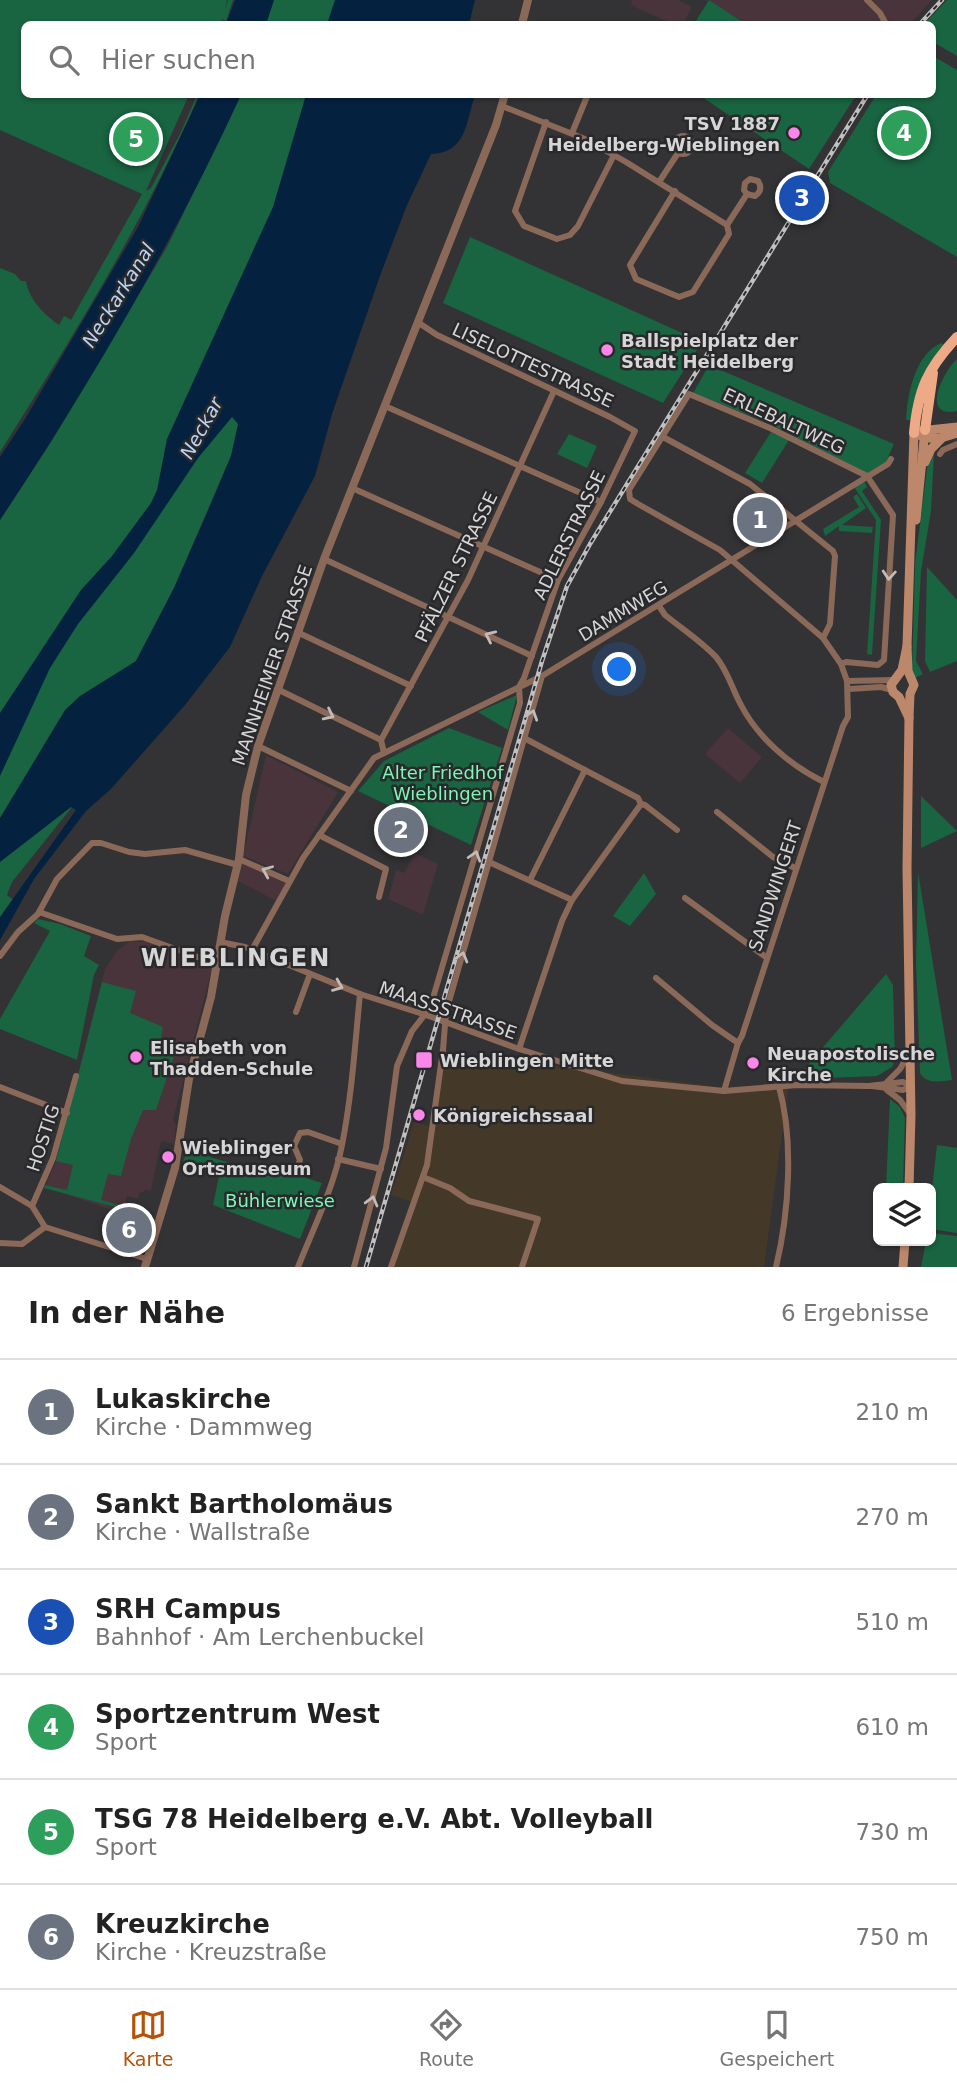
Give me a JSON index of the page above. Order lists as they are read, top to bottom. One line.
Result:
{"streets":{"street":["LISELOTTESTRASSE","ERLEBALTWEG","ADLERSTRASSE","PFÄLZER STRASSE","DAMMWEG","MANNHEIMER STRASSE","SANDWINGERT","MAASSSTRASSE","HOSTIG"]},"crossings":[["LISELOTTESTRASSE","ADLERSTRASSE"],["LISELOTTESTRASSE","PFÄLZER STRASSE"],["LISELOTTESTRASSE","MANNHEIMER STRASSE"],["ERLEBALTWEG","DAMMWEG"],["ERLEBALTWEG","SANDWINGERT"],["ADLERSTRASSE","DAMMWEG"],["ADLERSTRASSE","MAASSSTRASSE"],["DAMMWEG","SANDWINGERT"],["DAMMWEG","MAASSSTRASSE"],["MANNHEIMER STRASSE","MAASSSTRASSE"],["SANDWINGERT","MAASSSTRASSE"]],"districts":["WIEBLINGEN"],"water":["Neckarkanal","Neckar"],"parks":["Alter Friedhof Wieblingen","Bühlerwiese"],"places":{"other":["TSV 1887 Heidelberg-Wieblingen","Ballspielplatz der Stadt Heidelberg","Elisabeth von Thadden-Schule","Neuapostolische Kirche","Königreichssaal","Wieblinger Ortsmuseum"],"transit":["Wieblingen Mitte"]},"page":{"search":"Hier suchen","pins":["4","5","3","1","2","6"],"heading":["In der Nähe","6 Ergebnisse"],"list":[{"mark":"1","name":"Lukaskirche","note":"Kirche · Dammweg","value":"210 m"},{"mark":"2","name":"Sankt Bartholomäus","note":"Kirche · Wallstraße","value":"270 m"},{"mark":"3","name":"SRH Campus","note":"Bahnhof · Am Lerchenbuckel","value":"510 m"},{"mark":"4","name":"Sportzentrum West","note":"Sport","value":"610 m"},{"mark":"5","name":"TSG 78 Heidelberg e.V. Abt. Volleyball","note":"Sport","value":"730 m"},{"mark":"6","name":"Kreuzkirche","note":"Kirche · Kreuzstraße","value":"750 m"}],"nav":["Karte","Route","Gespeichert"]}}
